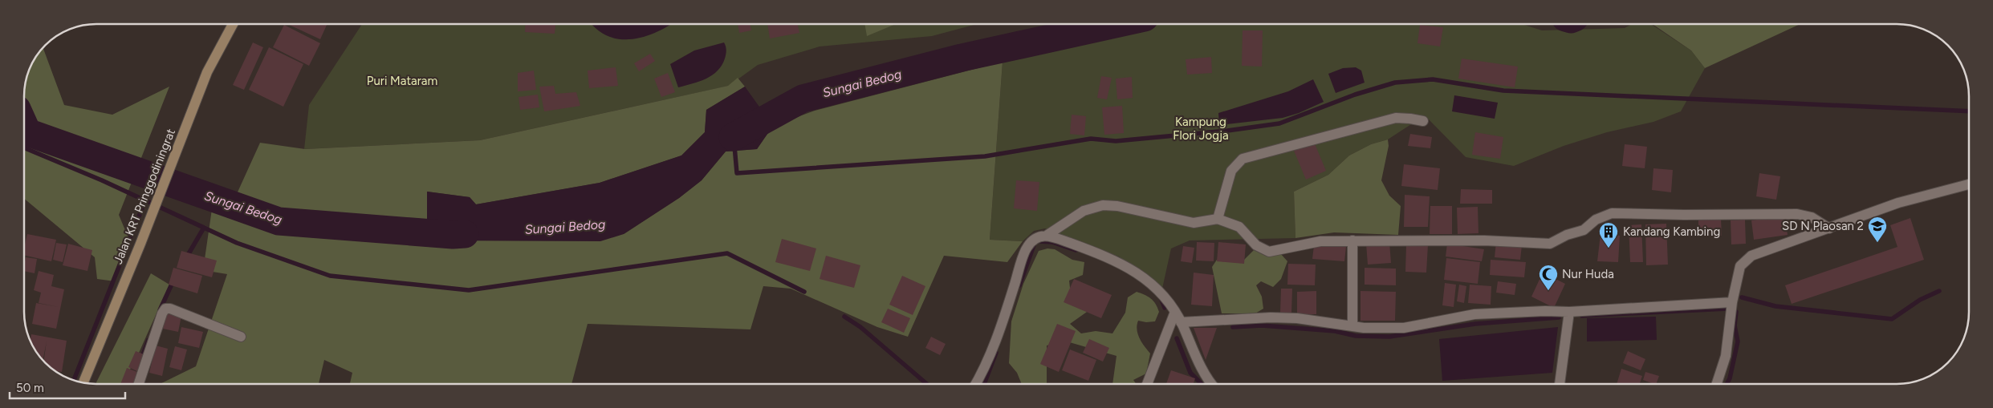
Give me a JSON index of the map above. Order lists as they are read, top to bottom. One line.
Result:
{"streets":{"main road":["Jalan KRT Pringgodiningrat"]},"water":["Sungai Bedog"],"parks":["Puri Mataram","Kampung Flori Jogja"],"places":{"school or university":["SD N Plaosan 2"],"building":["Kandang Kambing"],"mosque":["Nur Huda"]},"scale_bar":"50 m"}
